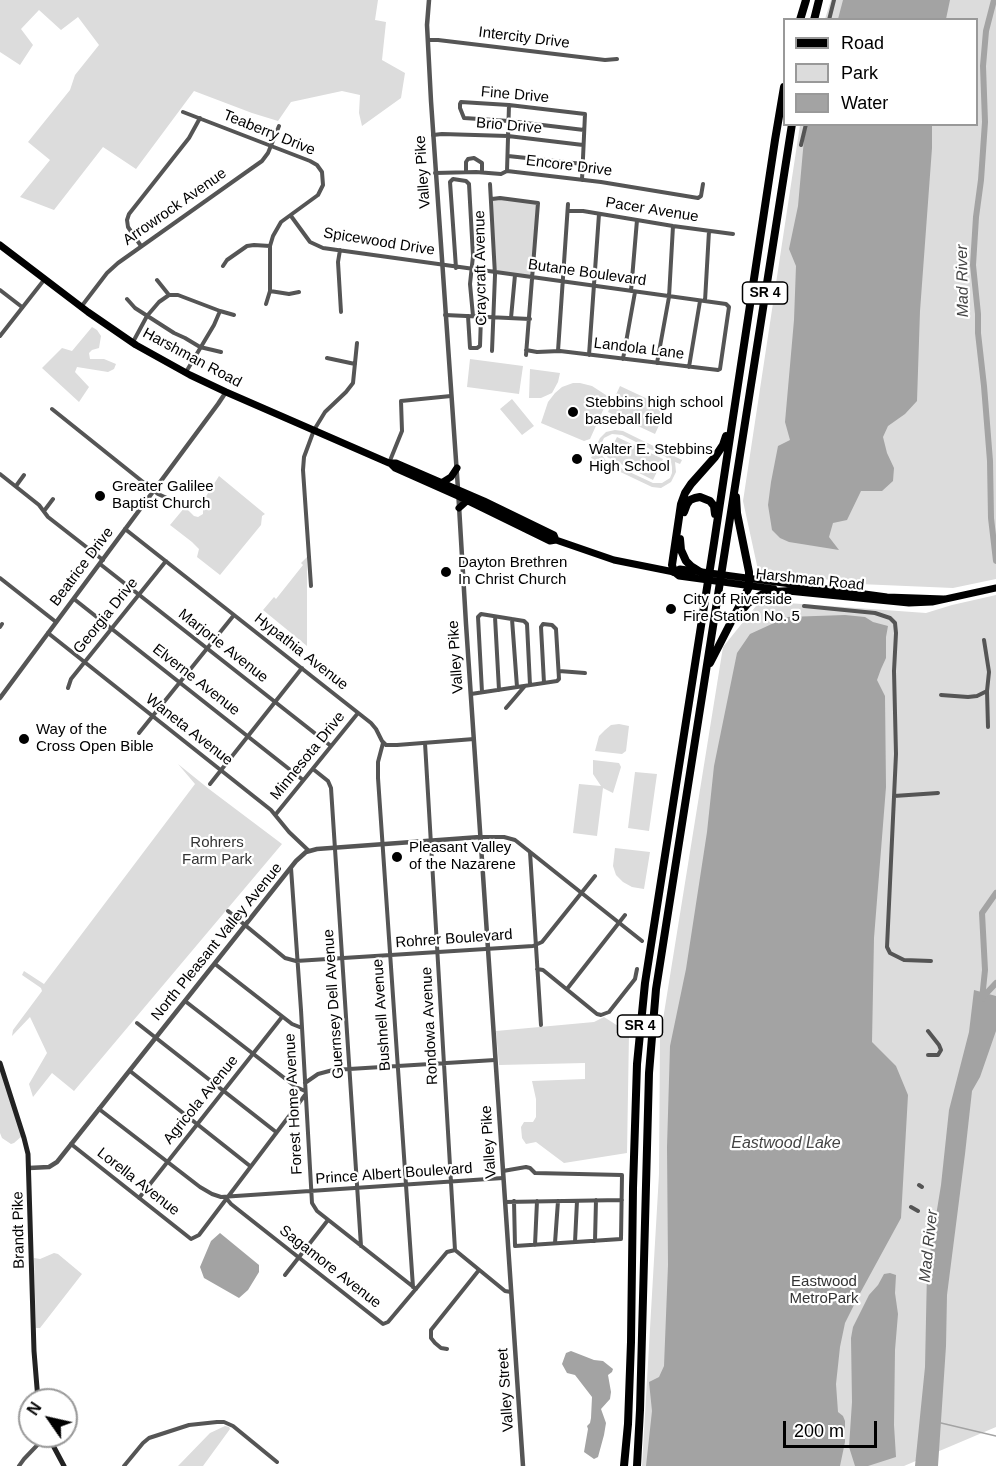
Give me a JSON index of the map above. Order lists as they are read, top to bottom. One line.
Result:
{"streets":{"highway":["SR 4"],"main road":["Harshman Road","Brandt Pike"],"street":["Intercity Drive","Fine Drive","Brio Drive","Teaberry Drive","Encore Drive","Valley Pike","Arrowrock Avenue","Pacer Avenue","Spicewood Drive","Craycraft Avenue","Butane Boulevard","Landola Lane","Beatrice Drive","Georgia Drive","Marjorie Avenue","Hypathia Avenue","Elverne Avenue","Waneta Avenue","Minnesota Drive","Rohrer Boulevard","North Pleasant Valley Avenue","Guernsey Dell Avenue","Bushnell Avenue","Rondowa Avenue","Agricola Avenue","Forest Home Avenue","Prince Albert Boulevard","Lorella Avenue","Sagamore Avenue","Valley Street"]},"crossings":[["Intercity Drive","Valley Pike"],["Brio Drive","Valley Pike"],["Teaberry Drive","Arrowrock Avenue"],["Teaberry Drive","Spicewood Drive"],["Encore Drive","Valley Pike"],["Valley Pike","Spicewood Drive"],["Valley Pike","Butane Boulevard"],["Valley Pike","Harshman Road"],["Valley Pike","Rohrer Boulevard"],["Valley Pike","Prince Albert Boulevard"],["Valley Pike","Valley Street"],["Arrowrock Avenue","Harshman Road"],["Spicewood Drive","Butane Boulevard"],["Craycraft Avenue","Butane Boulevard"],["Butane Boulevard","Landola Lane"],["Harshman Road","Beatrice Drive"],["Beatrice Drive","Marjorie Avenue"],["Beatrice Drive","Hypathia Avenue"],["Beatrice Drive","Elverne Avenue"],["Beatrice Drive","Waneta Avenue"],["Georgia Drive","Marjorie Avenue"],["Georgia Drive","Hypathia Avenue"],["Georgia Drive","Elverne Avenue"],["Georgia Drive","Waneta Avenue"],["Marjorie Avenue","Minnesota Drive"],["Hypathia Avenue","Minnesota Drive"],["Hypathia Avenue","Bushnell Avenue"],["Elverne Avenue","Minnesota Drive"],["Waneta Avenue","Minnesota Drive"],["Waneta Avenue","North Pleasant Valley Avenue"],["Minnesota Drive","Guernsey Dell Avenue"],["Rohrer Boulevard","Guernsey Dell Avenue"],["Rohrer Boulevard","Bushnell Avenue"],["Rohrer Boulevard","Rondowa Avenue"],["Rohrer Boulevard","Forest Home Avenue"],["North Pleasant Valley Avenue","Forest Home Avenue"],["North Pleasant Valley Avenue","Prince Albert Boulevard"],["North Pleasant Valley Avenue","Lorella Avenue"],["North Pleasant Valley Avenue","Brandt Pike"],["Guernsey Dell Avenue","Forest Home Avenue"],["Guernsey Dell Avenue","Prince Albert Boulevard"],["Bushnell Avenue","Forest Home Avenue"],["Bushnell Avenue","Prince Albert Boulevard"],["Bushnell Avenue","Sagamore Avenue"],["Rondowa Avenue","Prince Albert Boulevard"],["Agricola Avenue","Prince Albert Boulevard"],["Agricola Avenue","Lorella Avenue"],["Forest Home Avenue","Prince Albert Boulevard"],["Forest Home Avenue","Sagamore Avenue"],["Prince Albert Boulevard","Lorella Avenue"],["Prince Albert Boulevard","Sagamore Avenue"],["Lorella Avenue","Sagamore Avenue"]],"water":["Mad River","Eastwood Lake"],"parks":["Rohrers Farm Park","Eastwood MetroPark"],"places":["Stebbins high school baseball field","Walter E. Stebbins High School","Greater Galilee Baptist Church","Dayton Brethren In Christ Church","City of Riverside Fire Station No. 5","Way of the Cross Open Bible","Pleasant Valley of the Nazarene"],"legend":["Road","Park","Water"],"scale_bar":"200 m","north":"top left"}
